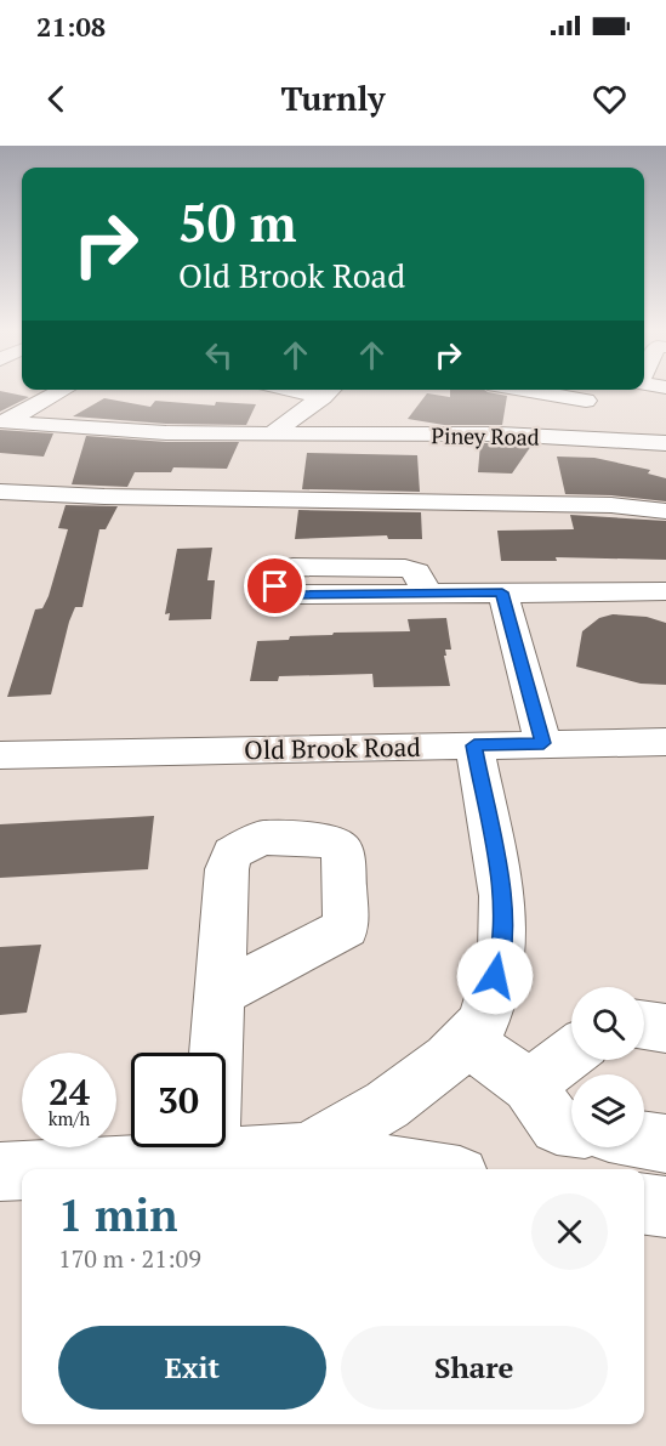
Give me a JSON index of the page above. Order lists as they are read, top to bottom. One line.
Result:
{"streets":{"street":["Piney Road","Old Brook Road"]},"page":{"status":"21:08","header":"Turnly","turn":["50 m","Old Brook Road"],"speed":"24 km/h","limit":"30","heading":["1 min","170 m · 21:09"],"buttons":["Exit","Share"]}}
